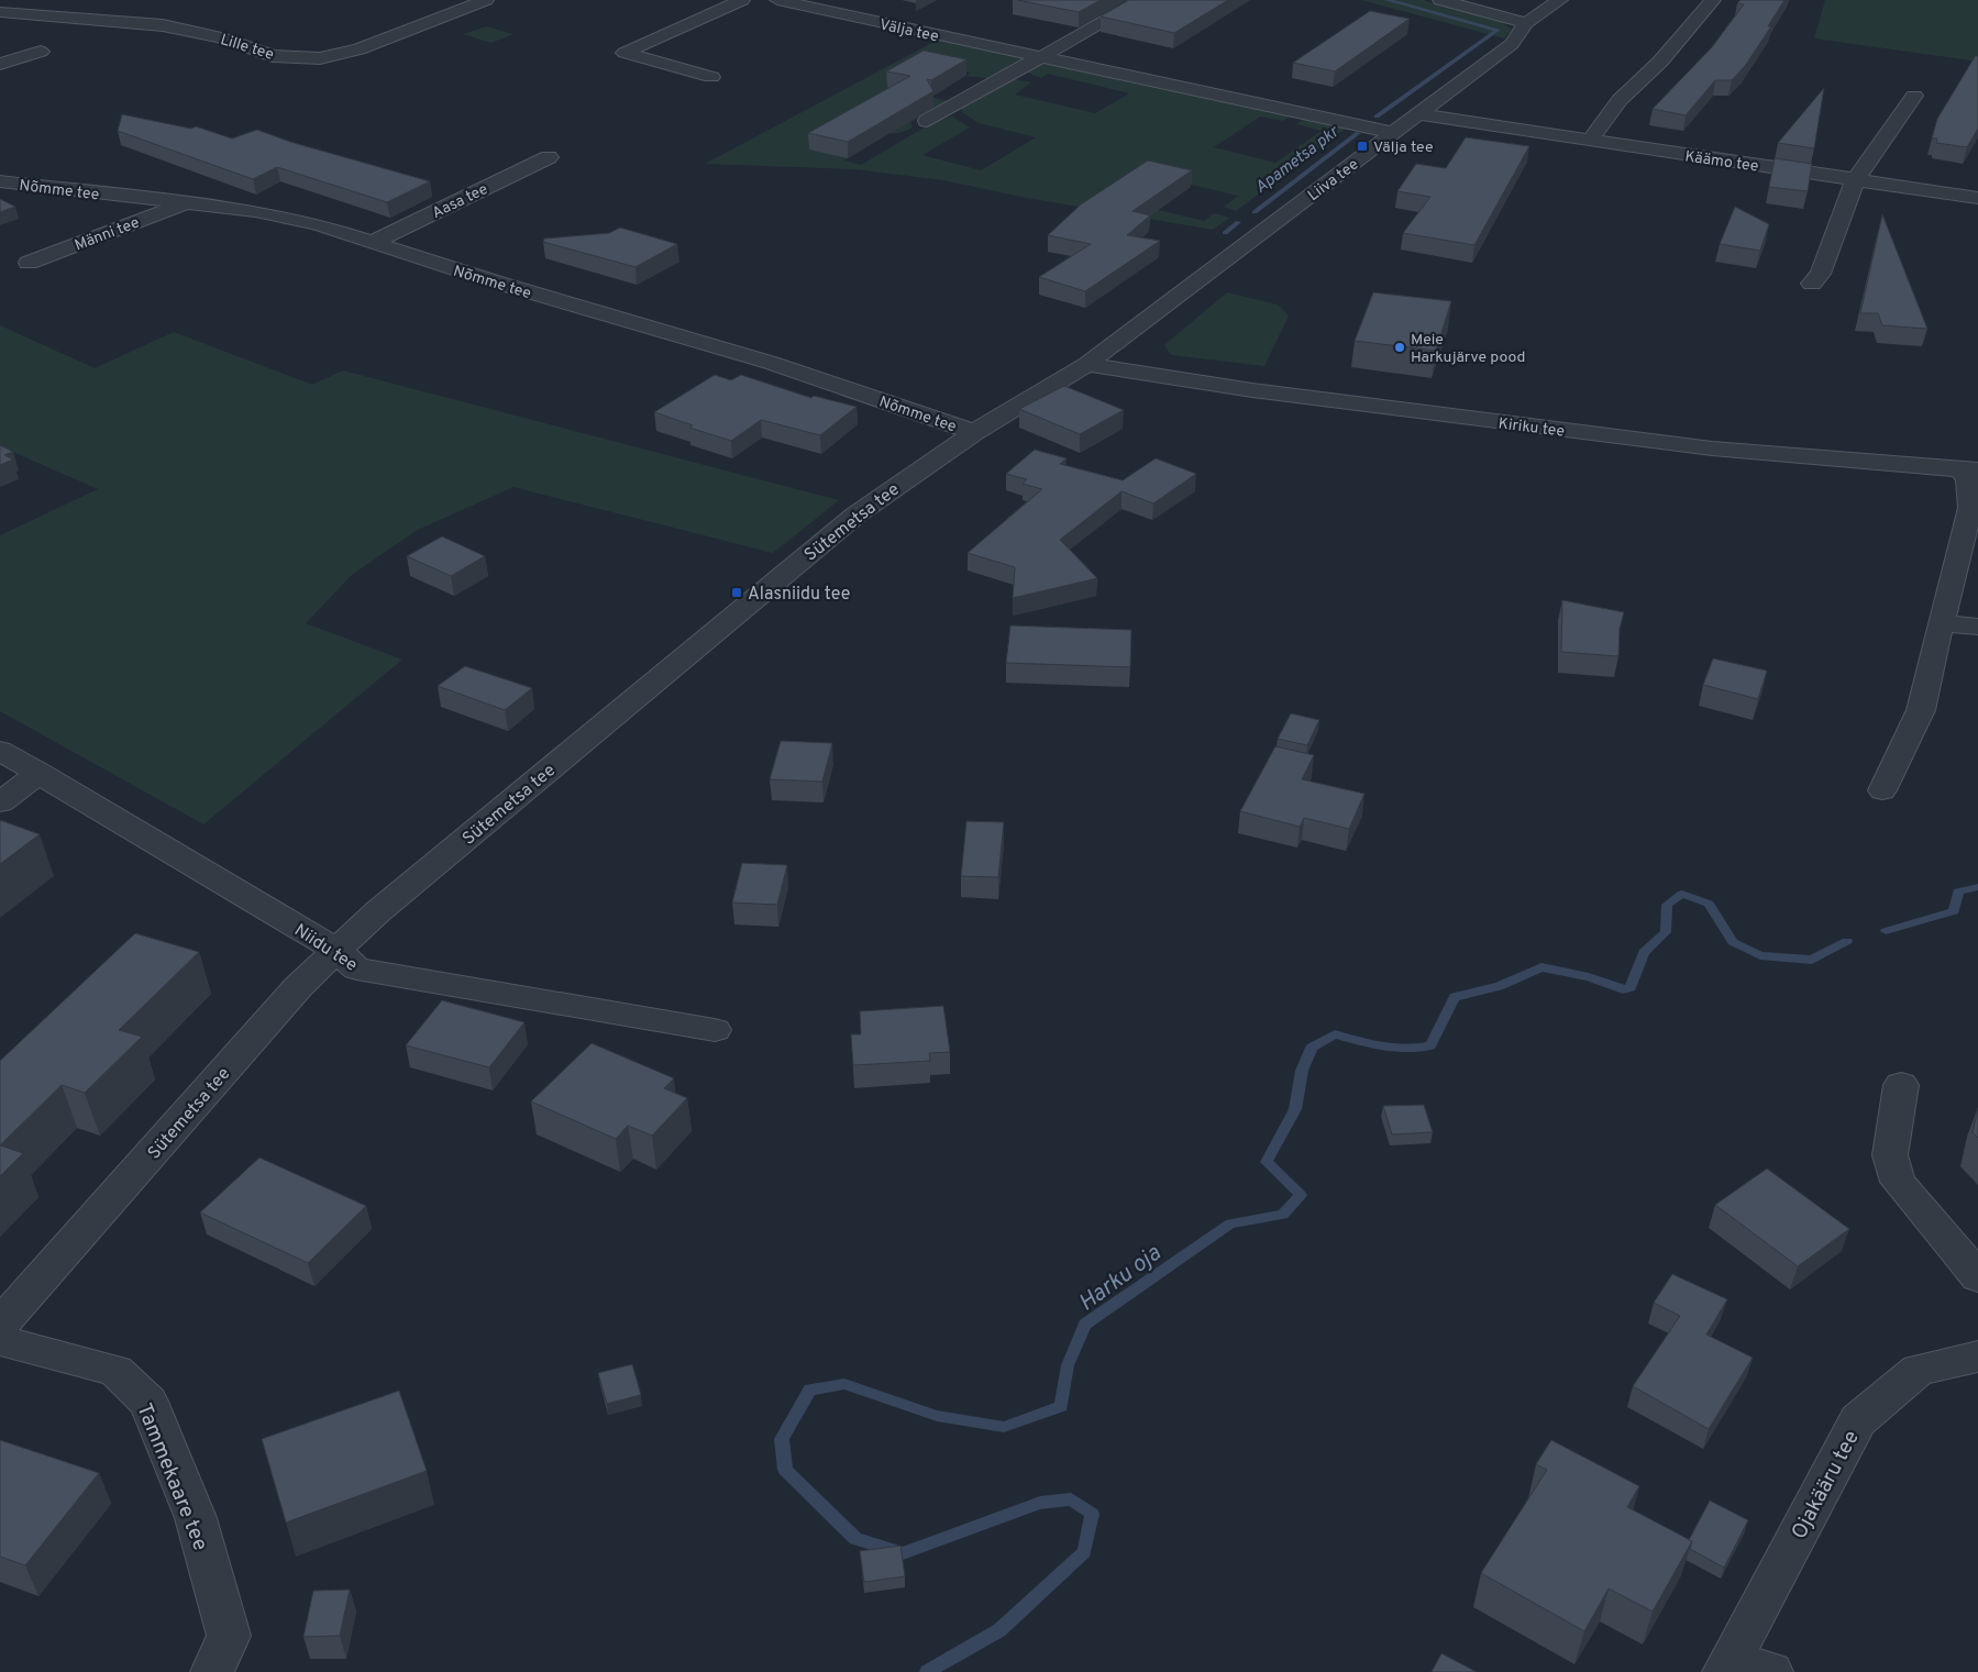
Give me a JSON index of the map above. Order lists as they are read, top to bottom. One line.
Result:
{"streets":{"street":["Välja tee","Lille tee","Käämo tee","Liiva tee","Nõmme tee","Aasa tee","Männi tee","Kiriku tee","Sütemetsa tee","Niidu tee","Tammekaare tee","Ojakääru tee"]},"crossings":[["Välja tee","Liiva tee"],["Käämo tee","Liiva tee"],["Liiva tee","Kiriku tee"],["Liiva tee","Sütemetsa tee"],["Nõmme tee","Aasa tee"],["Nõmme tee","Männi tee"],["Nõmme tee","Sütemetsa tee"],["Kiriku tee","Sütemetsa tee"],["Sütemetsa tee","Niidu tee"]],"water":["Apametsa pkr","Harku oja"],"places":{"transit":["Välja tee","Alasniidu tee"],"other":["Meie Harkujärve pood"]}}
